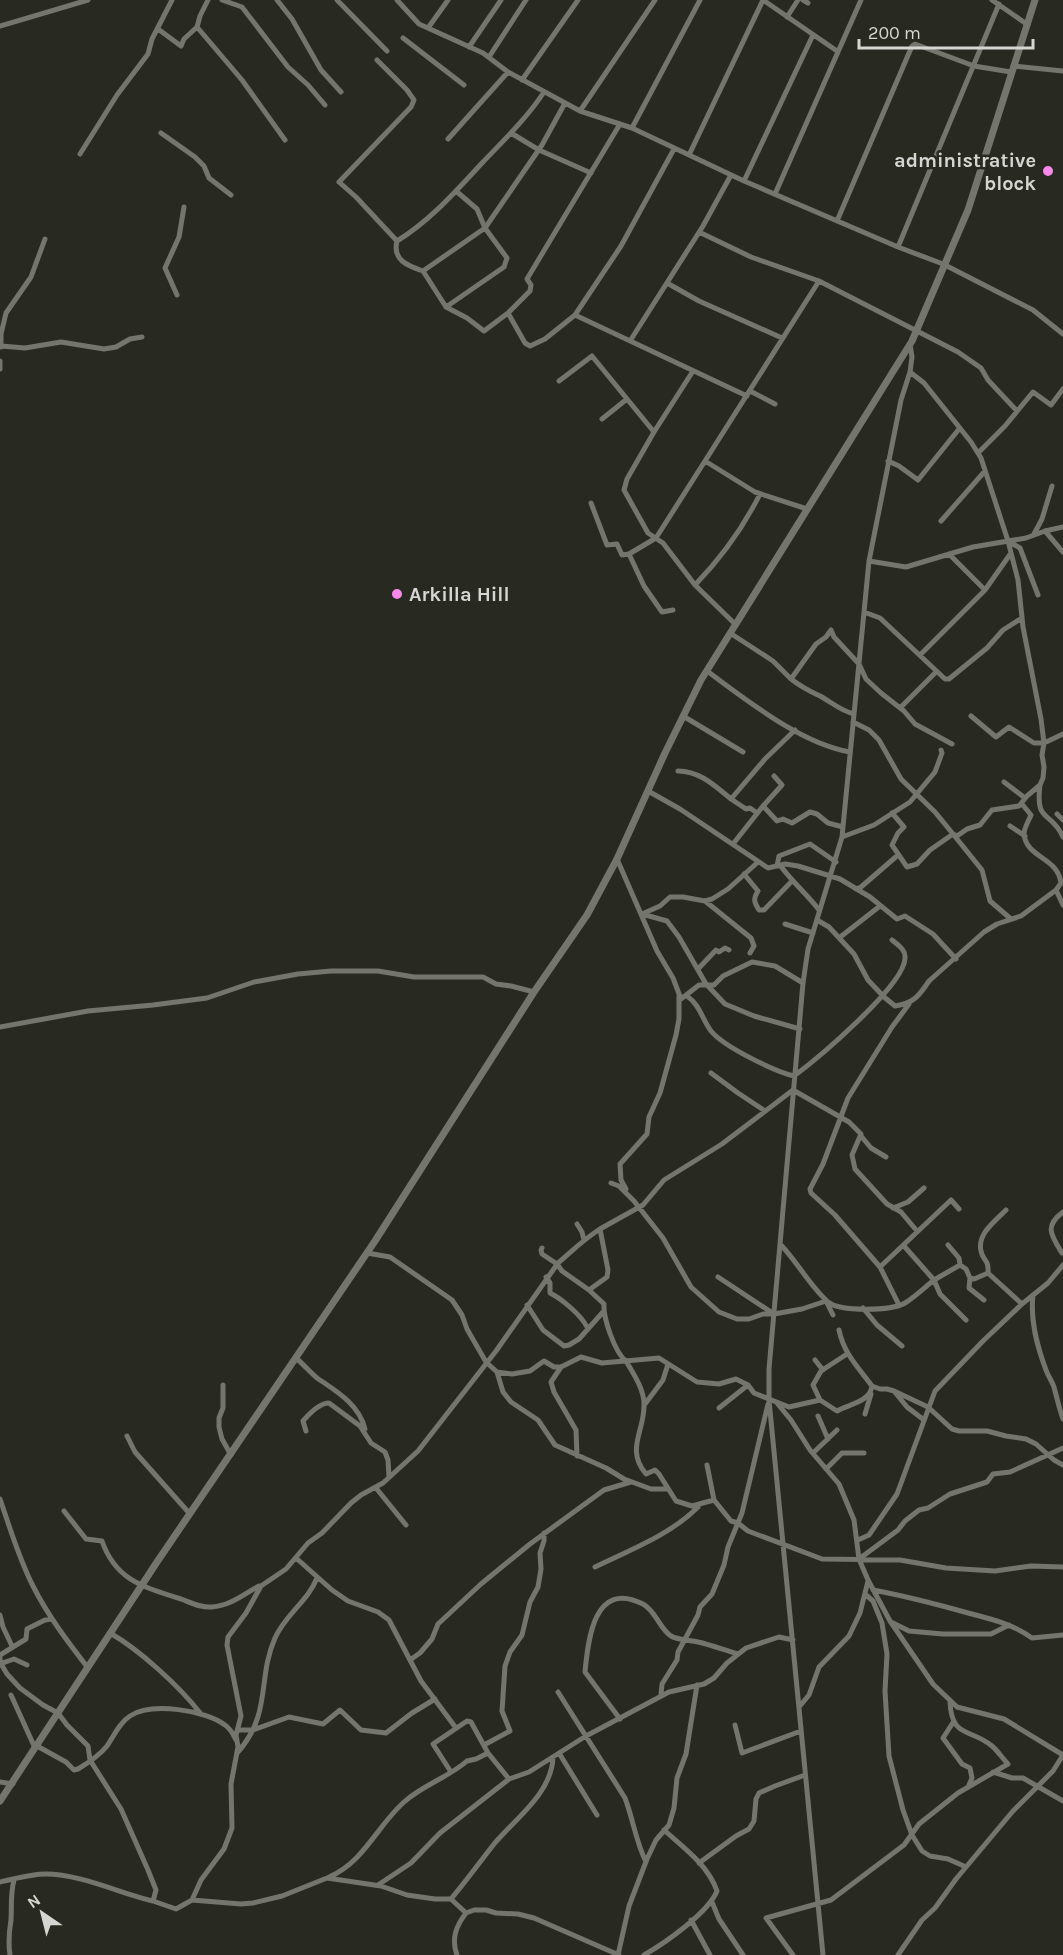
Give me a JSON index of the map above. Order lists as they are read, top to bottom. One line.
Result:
{"places":["administrative block","Arkilla Hill"],"scale_bar":"200 m","north":"top left"}
